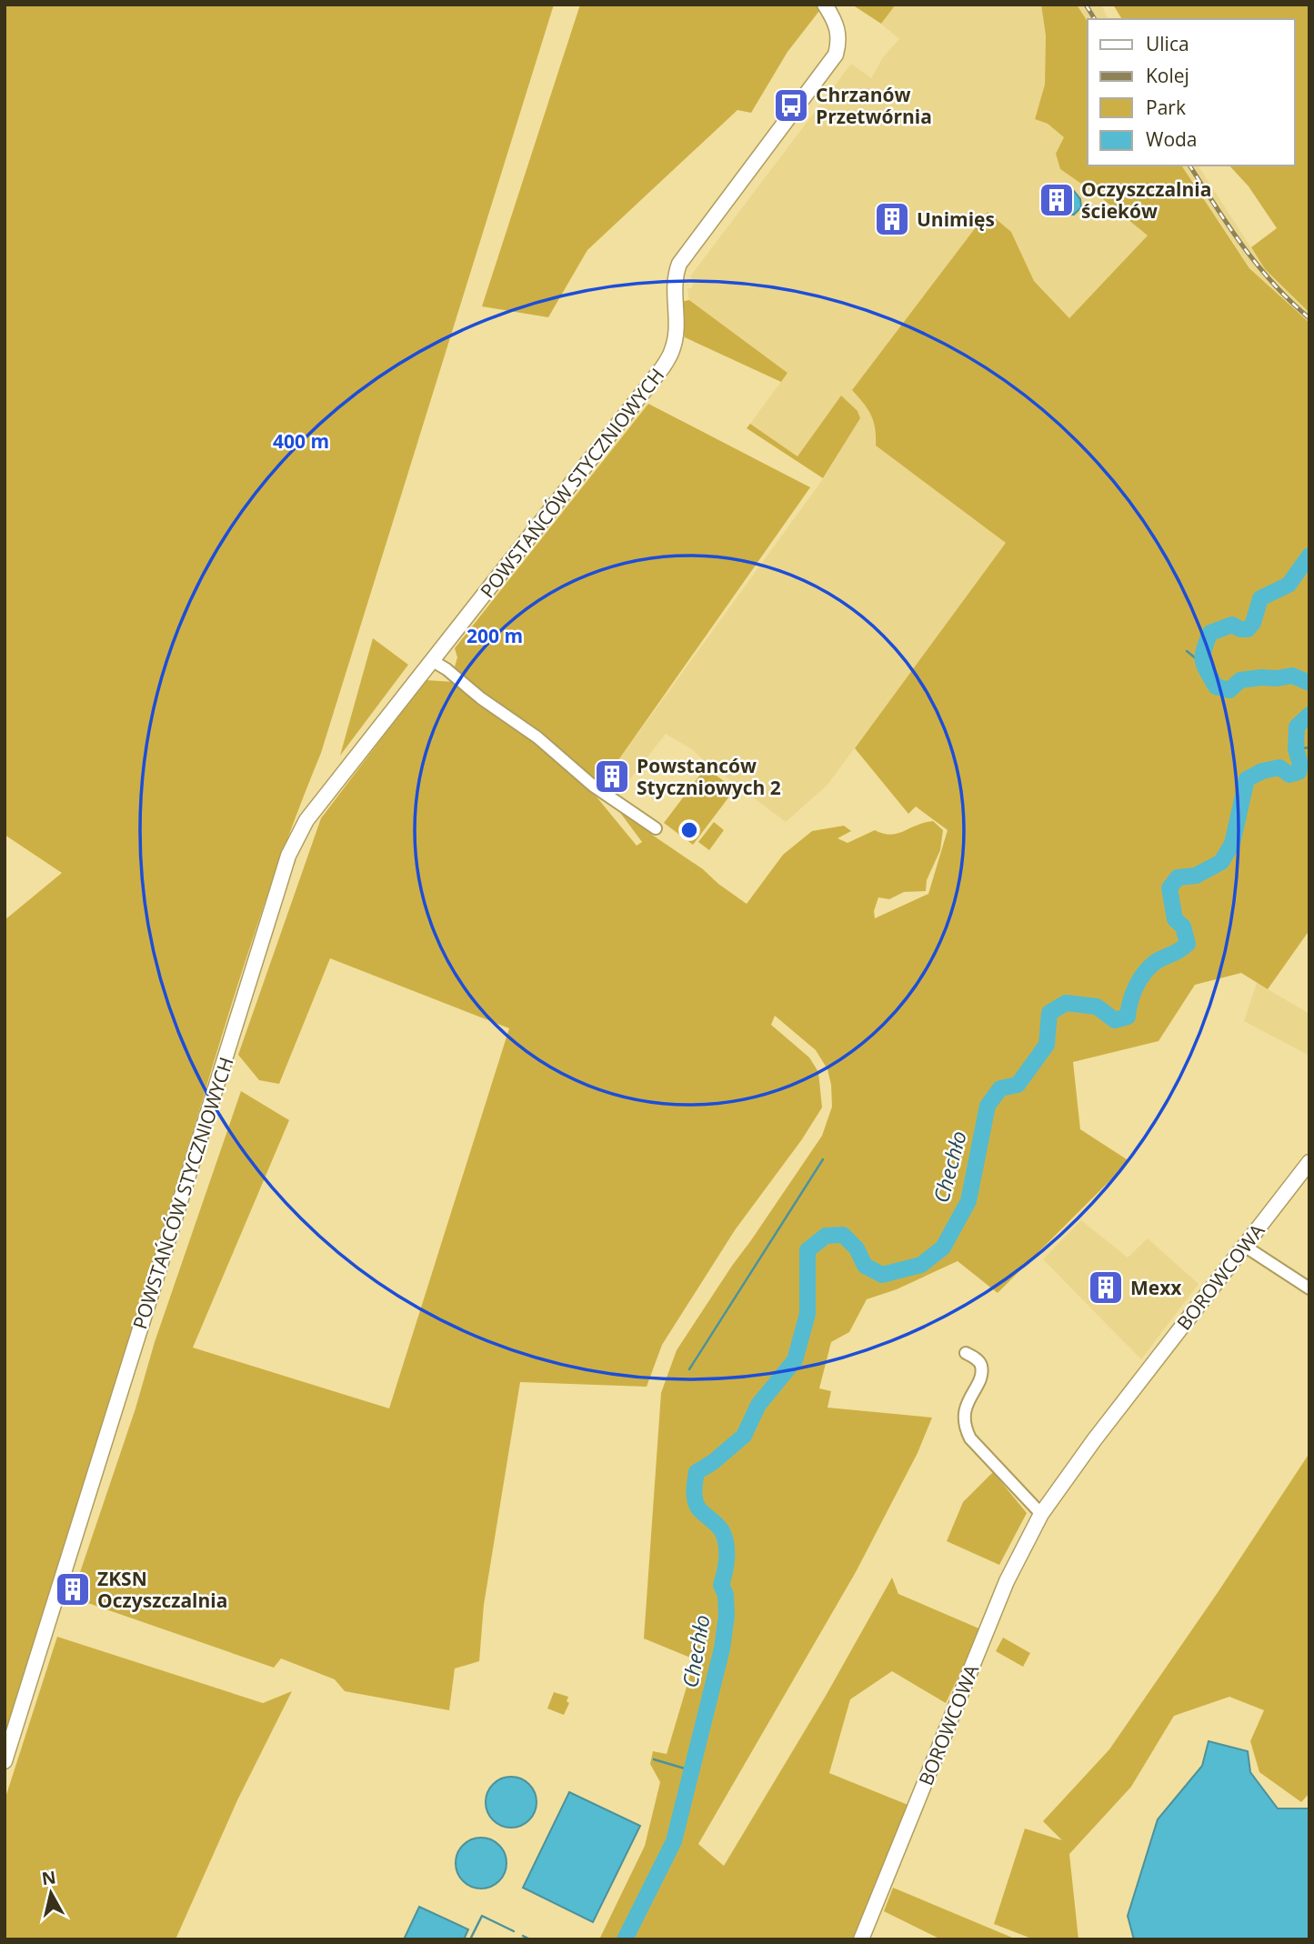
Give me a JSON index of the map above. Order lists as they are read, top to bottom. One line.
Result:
{"streets":{"street":["POWSTAŃCÓW STYCZNIOWYCH","BOROWCOWA"]},"water":["Chechło"],"places":{"bus stop":["Chrzanów Przetwórnia"],"building":["Oczyszczalnia ścieków","Unimięs","Powstanców Styczniowych 2","Mexx","ZKSN Oczyszczalnia"]},"legend":["Ulica","Kolej","Park","Woda"],"north":"top","rings":["400 m","200 m"]}
